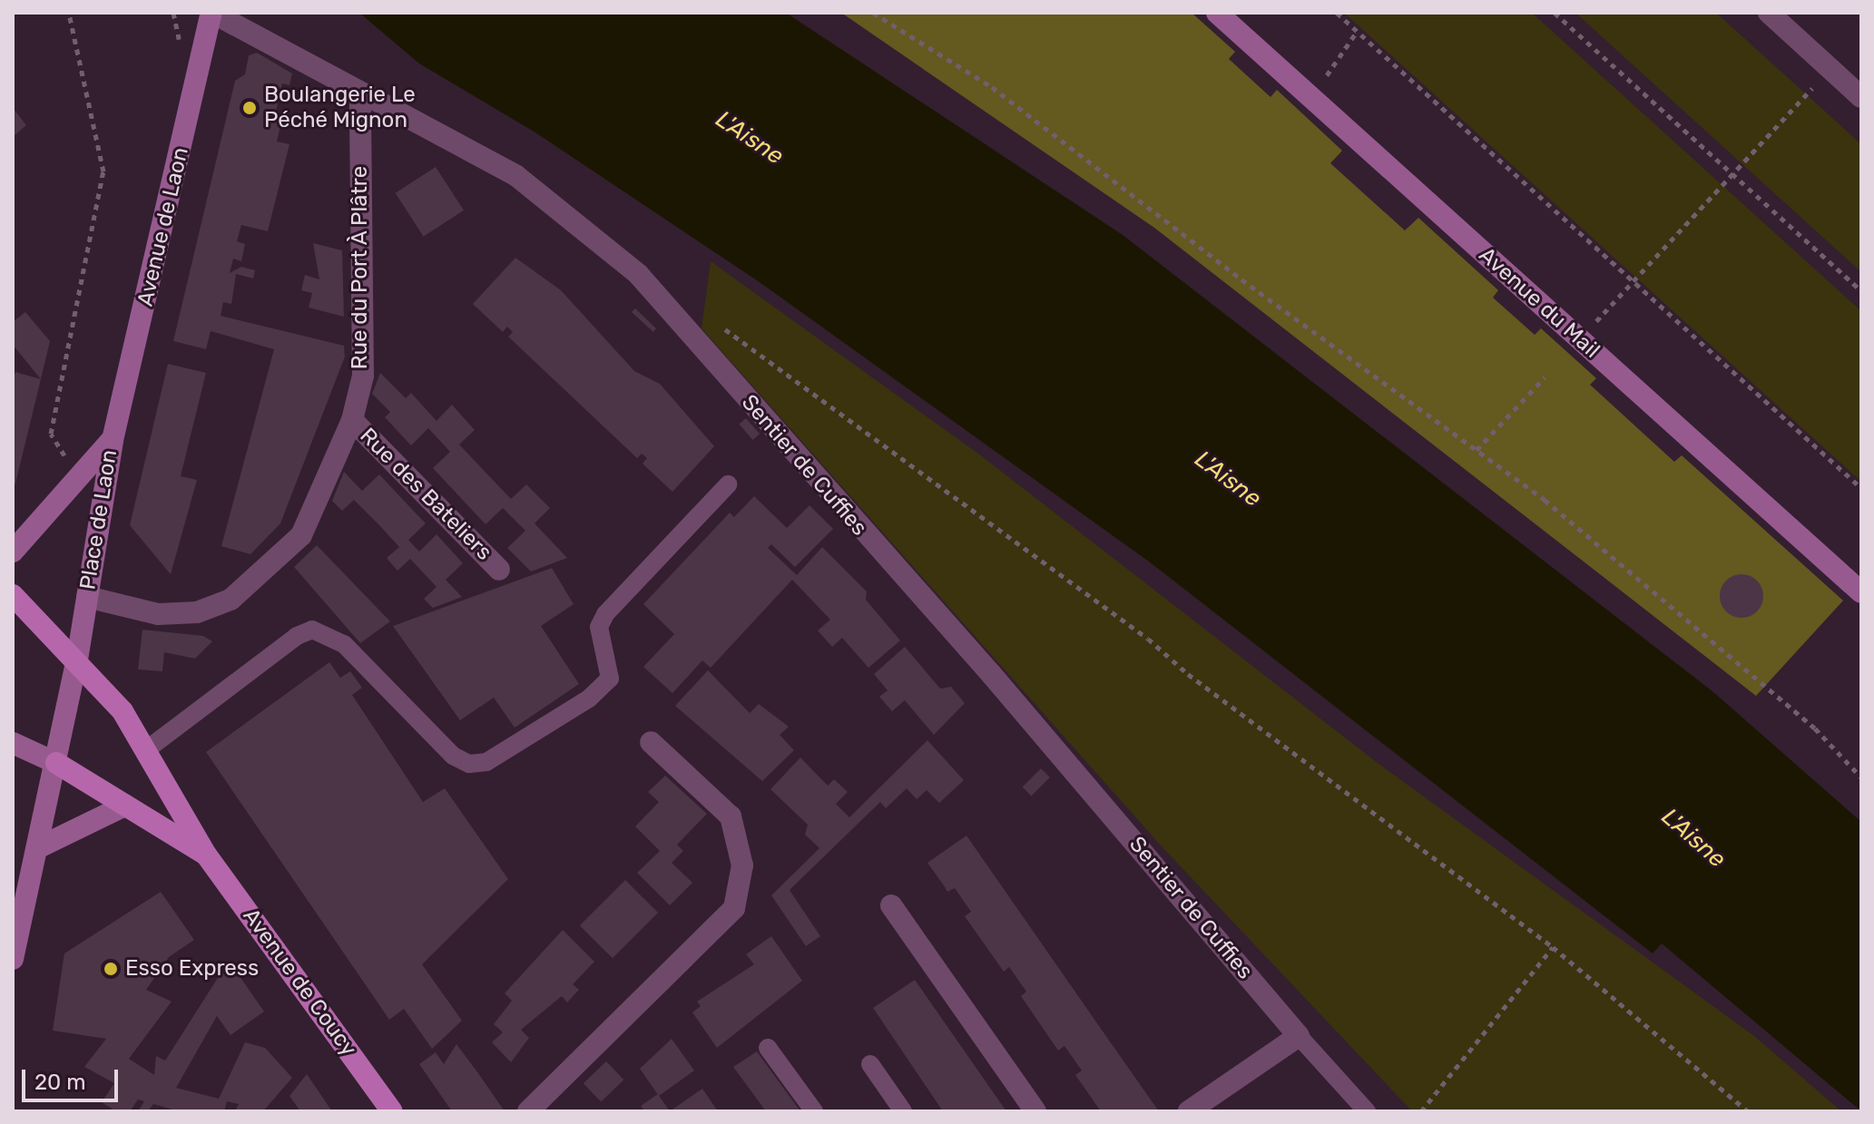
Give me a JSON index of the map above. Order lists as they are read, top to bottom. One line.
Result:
{"streets":{"main road":["Avenue de Laon","Avenue du Mail","Place de Laon","Avenue de Coucy"],"street":["Rue du Port À Plâtre","Sentier de Cuffies","Rue des Bateliers"]},"crossings":[["Avenue de Laon","Sentier de Cuffies"],["Avenue de Laon","Place de Laon"],["Rue du Port À Plâtre","Sentier de Cuffies"],["Rue du Port À Plâtre","Rue des Bateliers"],["Rue du Port À Plâtre","Place de Laon"]],"water":["L'Aisne"],"places":["Boulangerie Le Péché Mignon","Esso Express"],"scale_bar":"20 m"}
